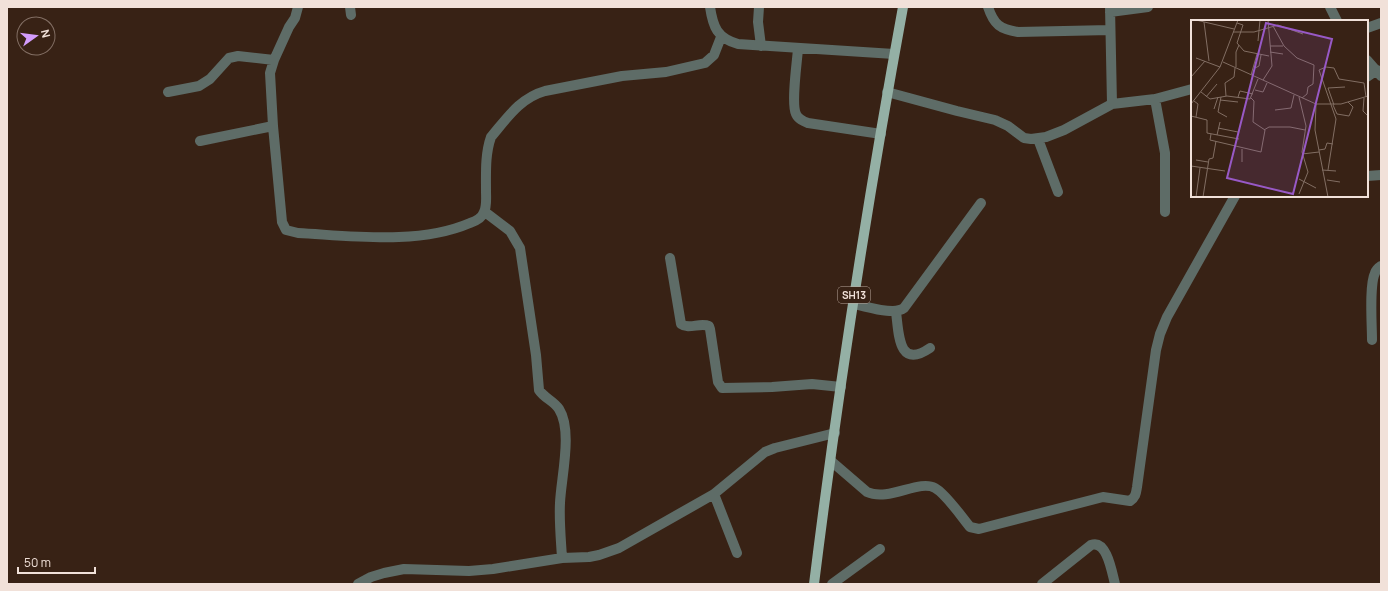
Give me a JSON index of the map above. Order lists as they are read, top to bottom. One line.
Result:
{"streets":{"main road":["SH13"]},"scale_bar":"50 m","north":"right"}
